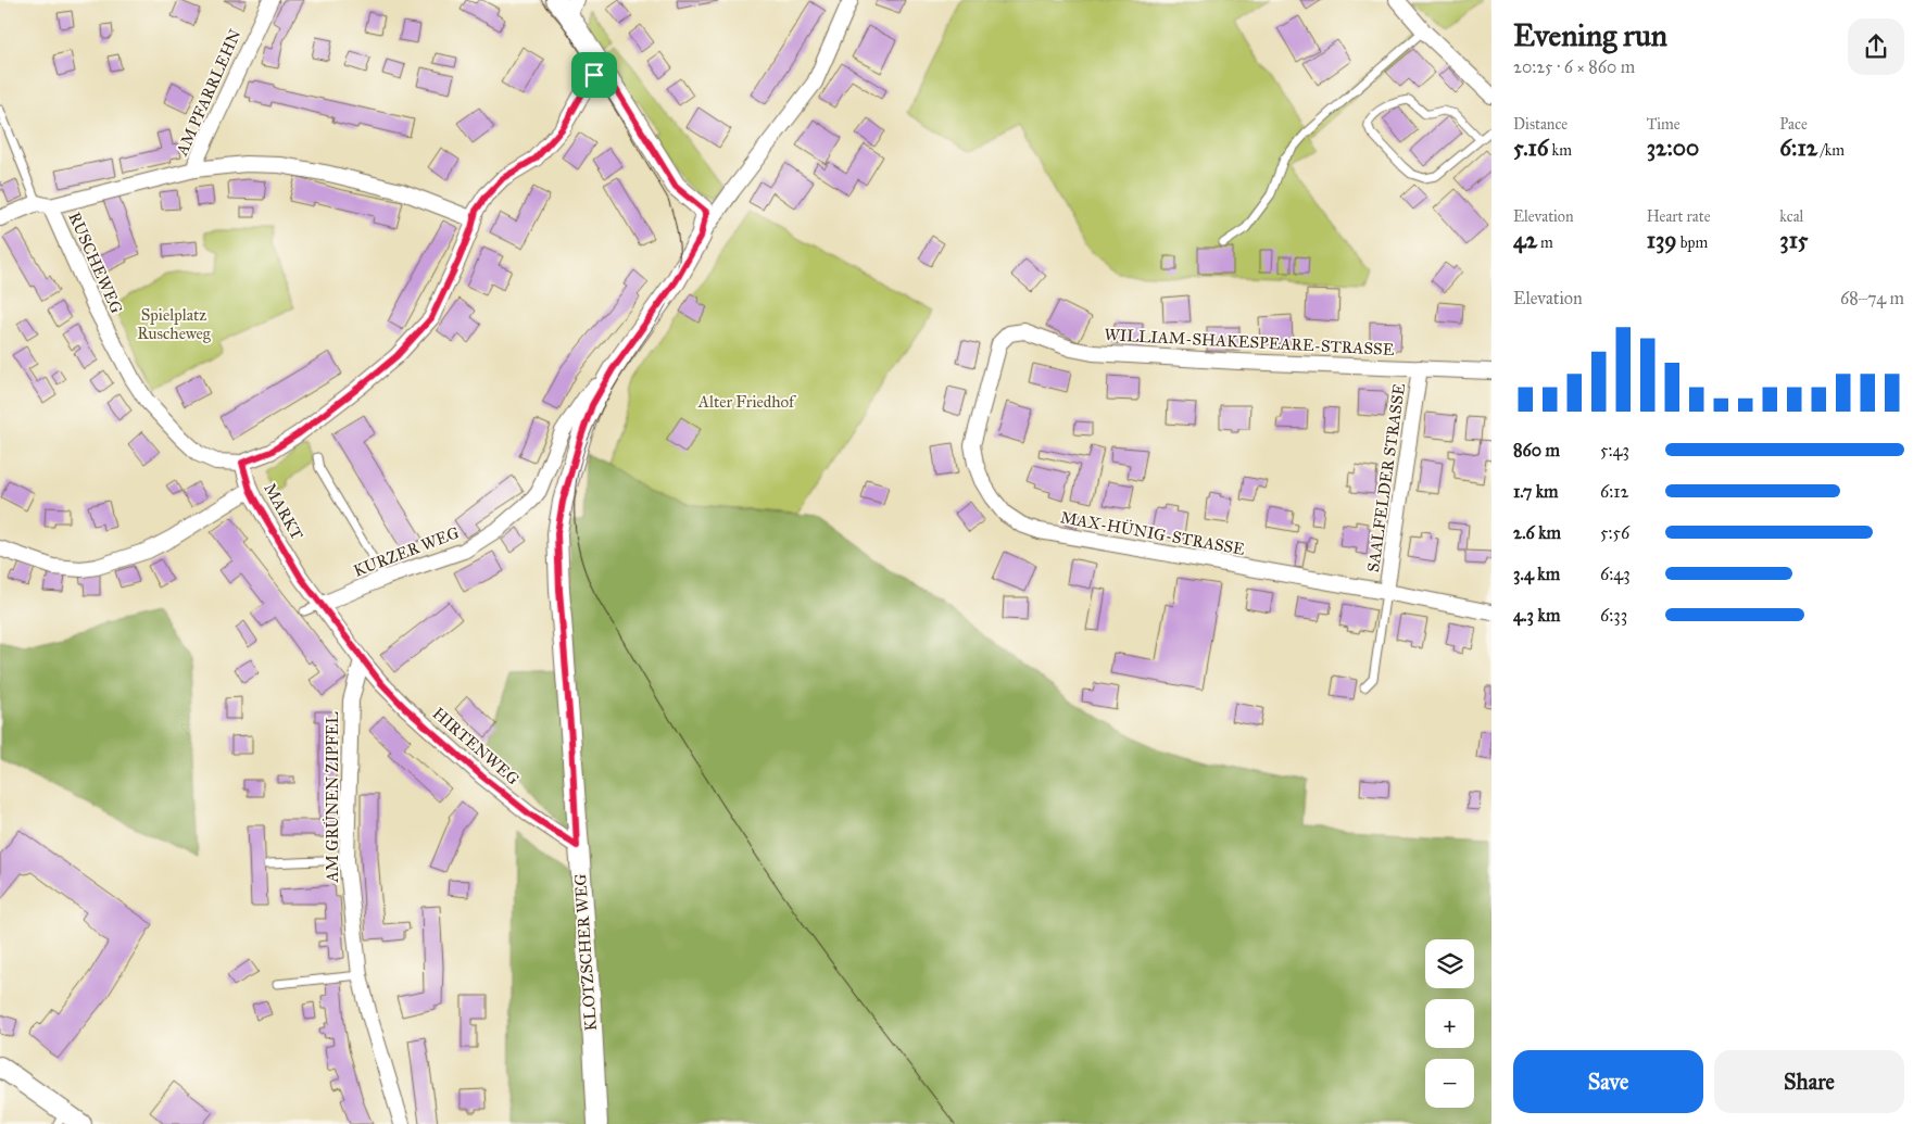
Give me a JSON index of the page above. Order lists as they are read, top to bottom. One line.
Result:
{"streets":{"street":["AM PFARRLEHN","RUSCHEWEG","WILLIAM-SHAKESPEARE-STRASSE","SAALFELDER STRASSE","MARKT","MAX-HÜNIG-STRASSE","KURZER WEG","HIRTENWEG","AM GRÜNEN ZIPFEL","KLOTZSCHER WEG"]},"crossings":[["RUSCHEWEG","MARKT"],["WILLIAM-SHAKESPEARE-STRASSE","SAALFELDER STRASSE"],["WILLIAM-SHAKESPEARE-STRASSE","MAX-HÜNIG-STRASSE"],["SAALFELDER STRASSE","MAX-HÜNIG-STRASSE"],["MARKT","KURZER WEG"],["MARKT","HIRTENWEG"],["MARKT","AM GRÜNEN ZIPFEL"],["KURZER WEG","KLOTZSCHER WEG"],["HIRTENWEG","AM GRÜNEN ZIPFEL"],["HIRTENWEG","KLOTZSCHER WEG"]],"parks":["Spielplatz Ruscheweg","Alter Friedhof"],"page":{"heading":["Evening run","20:25 · 6 × 860 m"],"stats":[["Distance","5.16 km"],["Time","32:00"],["Pace","6:12 /km"],["Elevation","42 m"],["Heart rate","139 bpm"],["kcal","315"]],"chart":["Elevation","68–74 m"],"list":[{"name":"860 m","note":"5:43"},{"name":"1.7 km","note":"6:12"},{"name":"2.6 km","note":"5:56"},{"name":"3.4 km","note":"6:43"},{"name":"4.3 km","note":"6:33"}],"map_buttons":["+","−"],"buttons":["Save","Share"]}}
